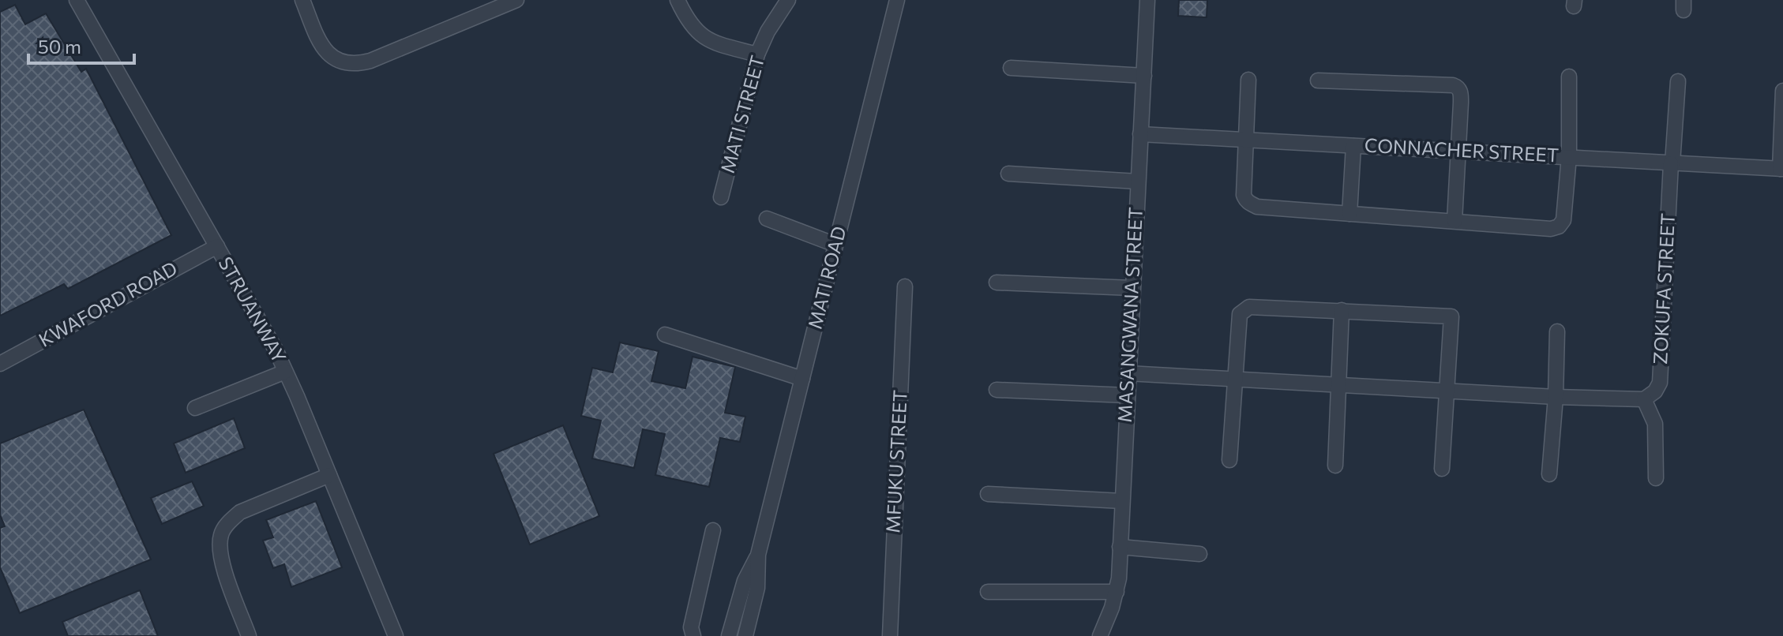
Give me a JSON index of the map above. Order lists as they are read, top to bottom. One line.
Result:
{"streets":{"street":["MATI STREET","CONNACHER STREET","MATI ROAD","ZOKUFA STREET","KWAFORD ROAD","STRUANWAY","MASANGWANA STREET","MFUKU STREET"]},"crossings":[["CONNACHER STREET","ZOKUFA STREET"],["CONNACHER STREET","MASANGWANA STREET"],["KWAFORD ROAD","STRUANWAY"]],"scale_bar":"50 m"}
